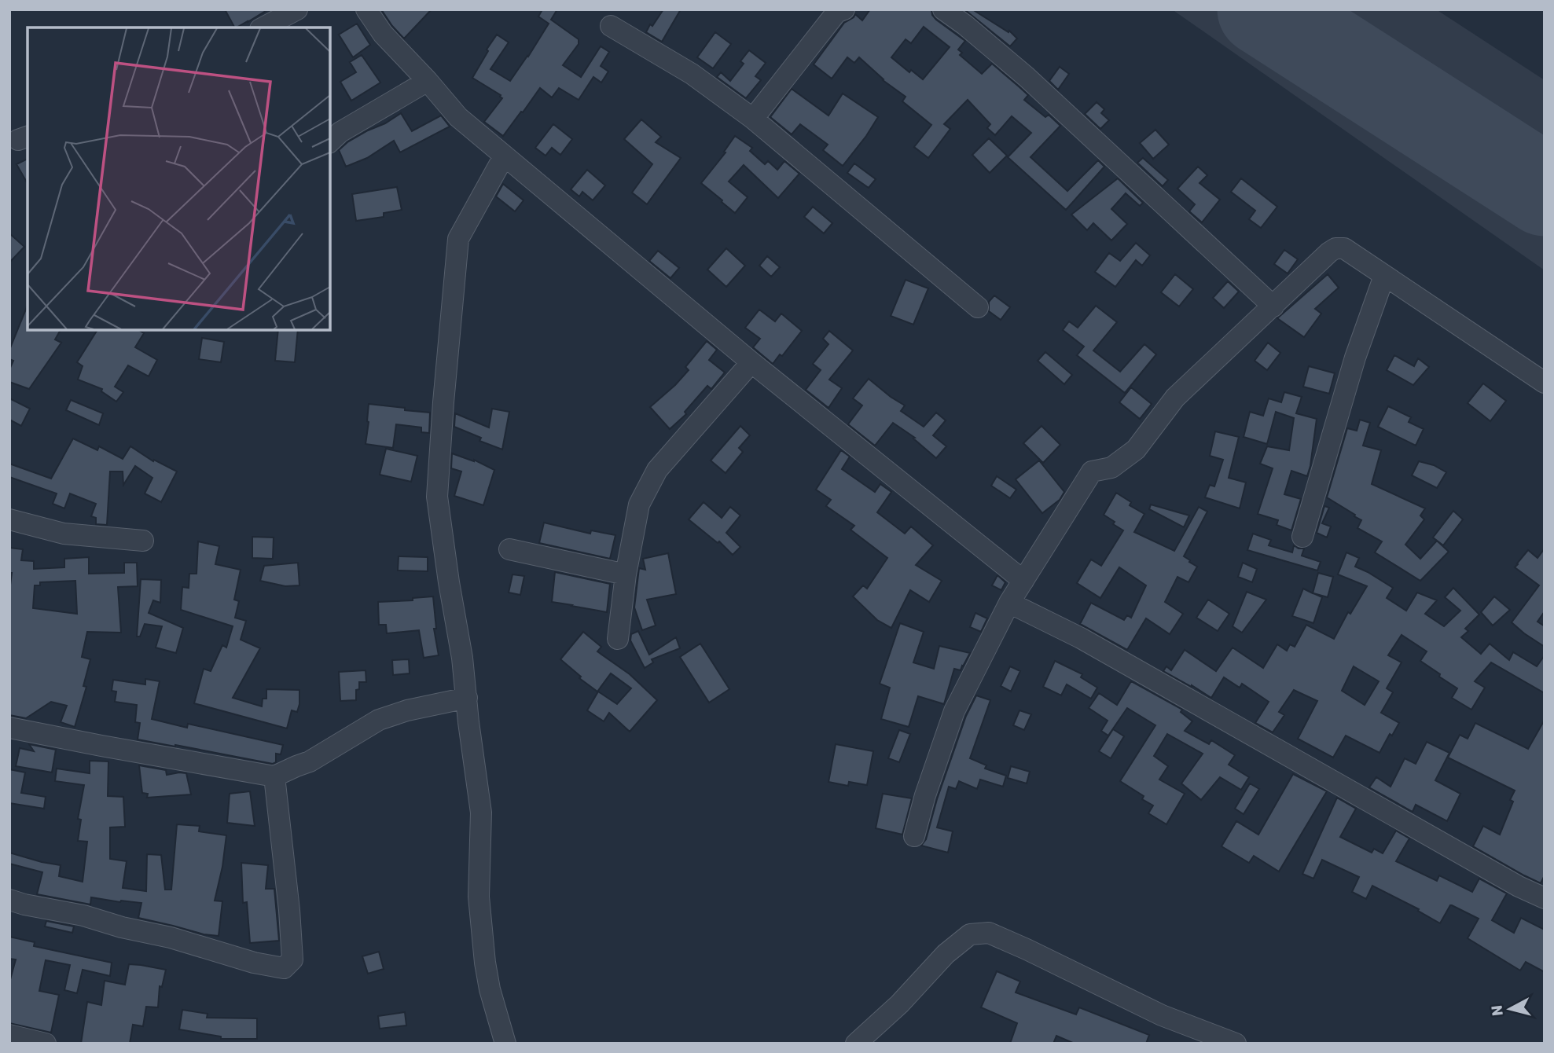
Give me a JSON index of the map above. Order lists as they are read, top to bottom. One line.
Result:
{"north":"left"}
